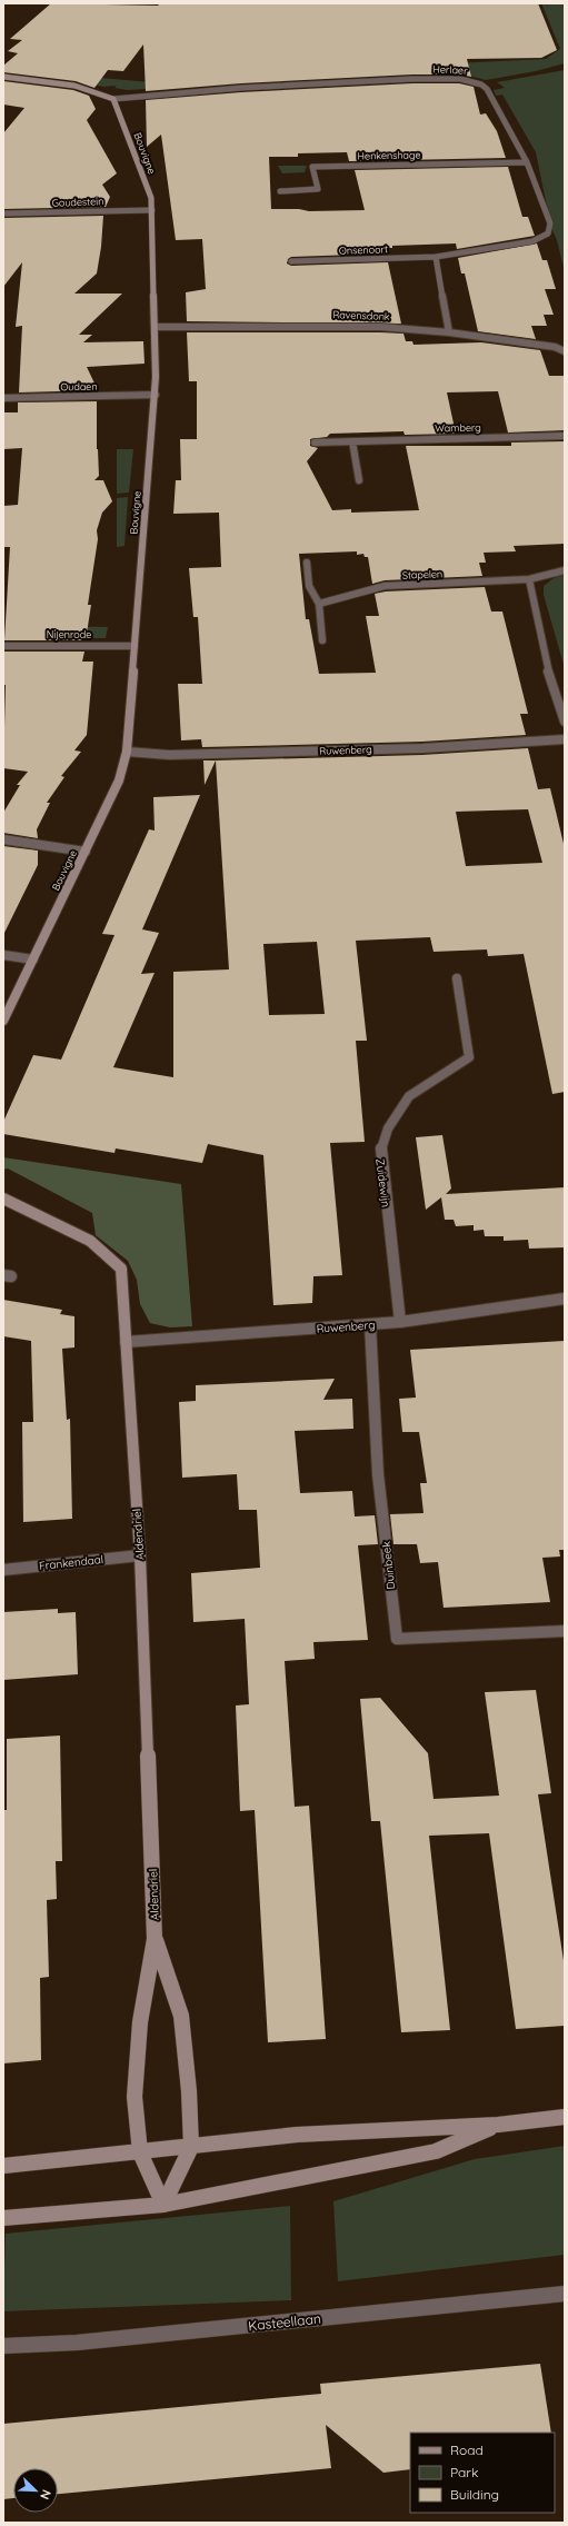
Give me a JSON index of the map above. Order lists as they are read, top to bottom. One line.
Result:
{"streets":{"street":["Herlaer","Bouvigne","Henkenshage","Goudestein","Onsenoort","Ravensdonk","Oudaen","Wamberg","Stapelen","Nijenrode","Ruwenberg","Zuidewijn","Aldendriel","Frankendaal","Duinbeek","Kasteellaan"]},"crossings":[["Herlaer","Bouvigne"],["Herlaer","Henkenshage"],["Herlaer","Onsenoort"],["Bouvigne","Goudestein"],["Bouvigne","Ravensdonk"],["Bouvigne","Oudaen"],["Bouvigne","Nijenrode"],["Bouvigne","Ruwenberg"],["Ruwenberg","Zuidewijn"],["Ruwenberg","Aldendriel"],["Ruwenberg","Duinbeek"],["Aldendriel","Frankendaal"]],"legend":["Road","Park","Building"],"north":"bottom right"}
